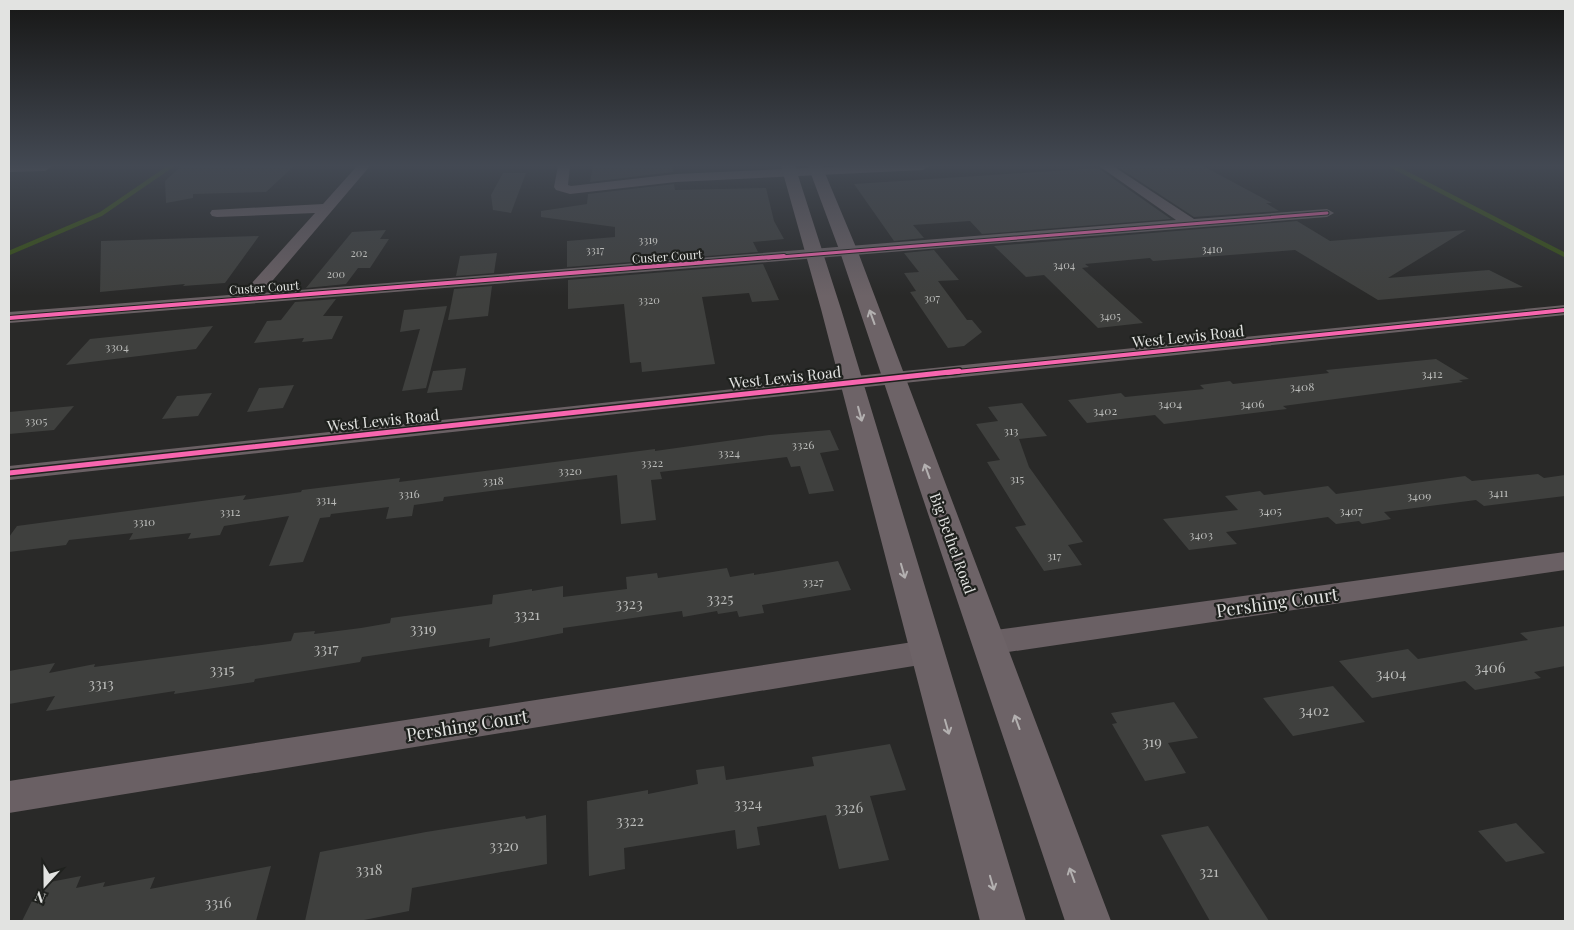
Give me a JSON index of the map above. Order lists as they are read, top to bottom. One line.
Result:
{"streets":{"main road":["Big Bethel Road"],"street":["Custer Court","West Lewis Road","Pershing Court"]},"crossings":[["Custer Court","Big Bethel Road"],["West Lewis Road","Big Bethel Road"],["Big Bethel Road","Pershing Court"]],"house_numbers":["3319","3410","3317","202","3404","200","307","3320","3405","3304","3412","3408","3404","3406","3402","3305","313","3326","3324","3322","3320","315","3318","3411","3316","3409","3314","3405","3407","3312","3310","3403","317","3327","3325","3323","3321","3319","3317","3406","3315","3404","3313","3402","319","3324","3326","3322","3320","3318","321","3316"],"north":"bottom"}
